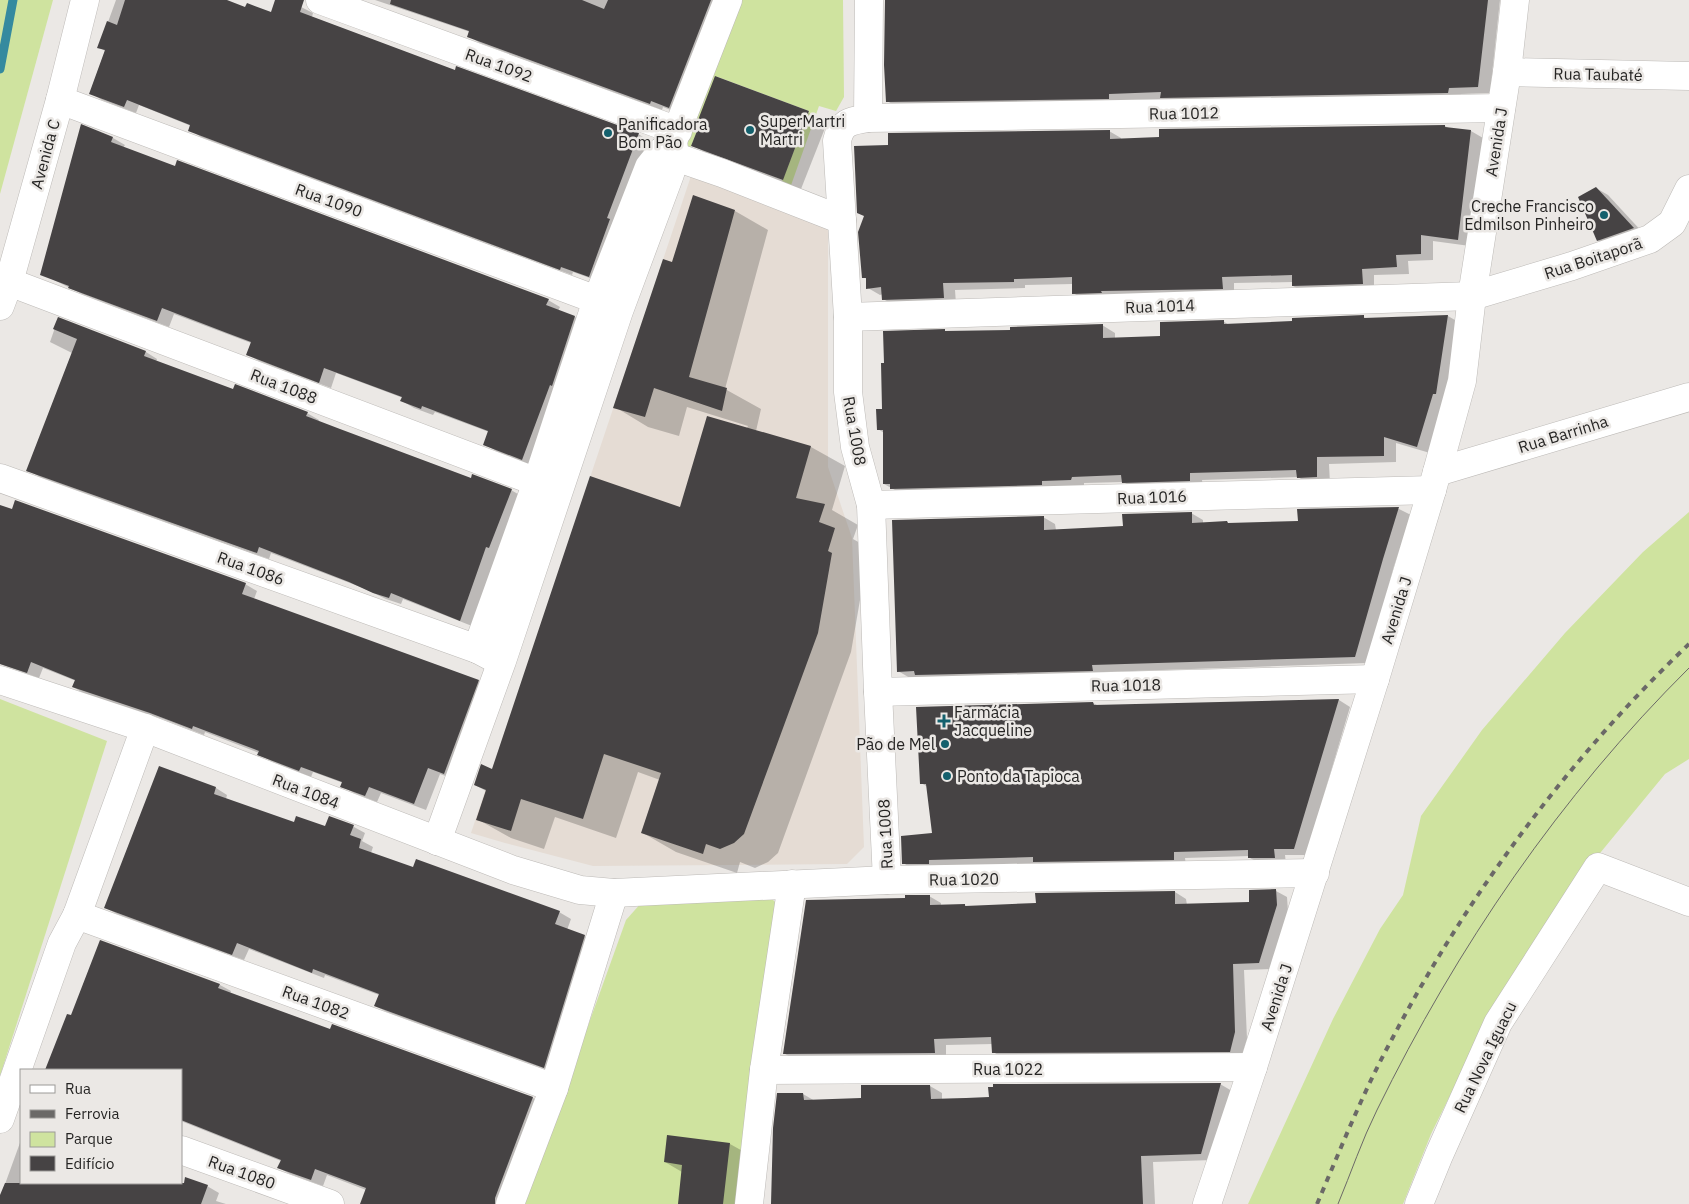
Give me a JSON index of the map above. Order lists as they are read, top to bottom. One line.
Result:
{"streets":{"street":["Rua 1092","Rua Taubaté","Rua 1012","Avenida J","Avenida C","Rua 1090","Rua Boitaporã","Rua 1014","Rua 1088","Rua 1008","Rua Barrinha","Rua 1016","Rua 1086","Rua 1018","Rua 1084","Rua 1020","Rua 1082","Rua Nova Iguacu","Rua 1022","Rua 1080"]},"crossings":[["Rua 1092","Rua 1008"],["Rua Taubaté","Avenida J"],["Rua 1012","Avenida J"],["Rua 1012","Rua 1008"],["Avenida J","Rua Boitaporã"],["Avenida J","Rua 1014"],["Avenida J","Rua Barrinha"],["Avenida J","Rua 1016"],["Avenida J","Rua 1018"],["Avenida J","Rua 1020"],["Avenida J","Rua 1022"],["Avenida C","Rua 1090"],["Avenida C","Rua 1088"],["Rua Boitaporã","Rua 1014"],["Rua 1014","Rua 1008"],["Rua 1008","Rua 1016"],["Rua 1008","Rua 1018"],["Rua 1008","Rua 1020"],["Rua Barrinha","Rua 1016"],["Rua 1084","Rua 1020"]],"places":{"other":["SuperMartri Martri","Panificadora Bom Pão","Creche Francisco Edmilson Pinheiro","Pão de Mel","Ponto da Tapioca"],"health":["Farmácia Jacqueline"]},"legend":["Rua","Ferrovia","Parque","Edifício"]}
